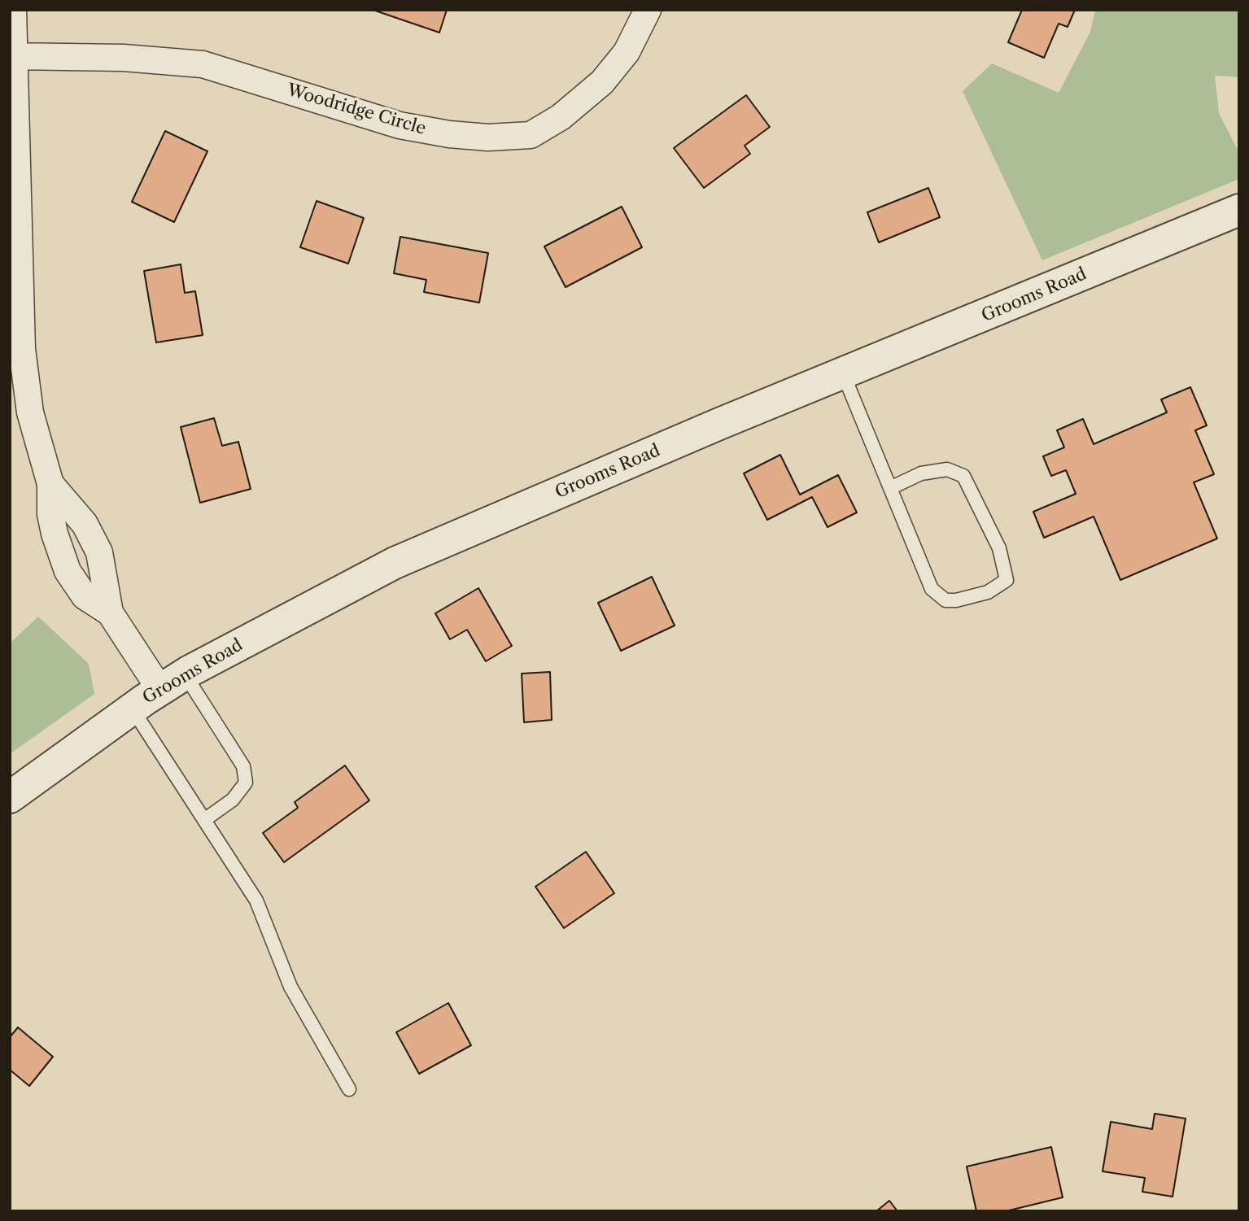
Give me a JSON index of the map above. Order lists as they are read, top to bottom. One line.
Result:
{"streets":{"street":["Woodridge Circle","Grooms Road"]}}
